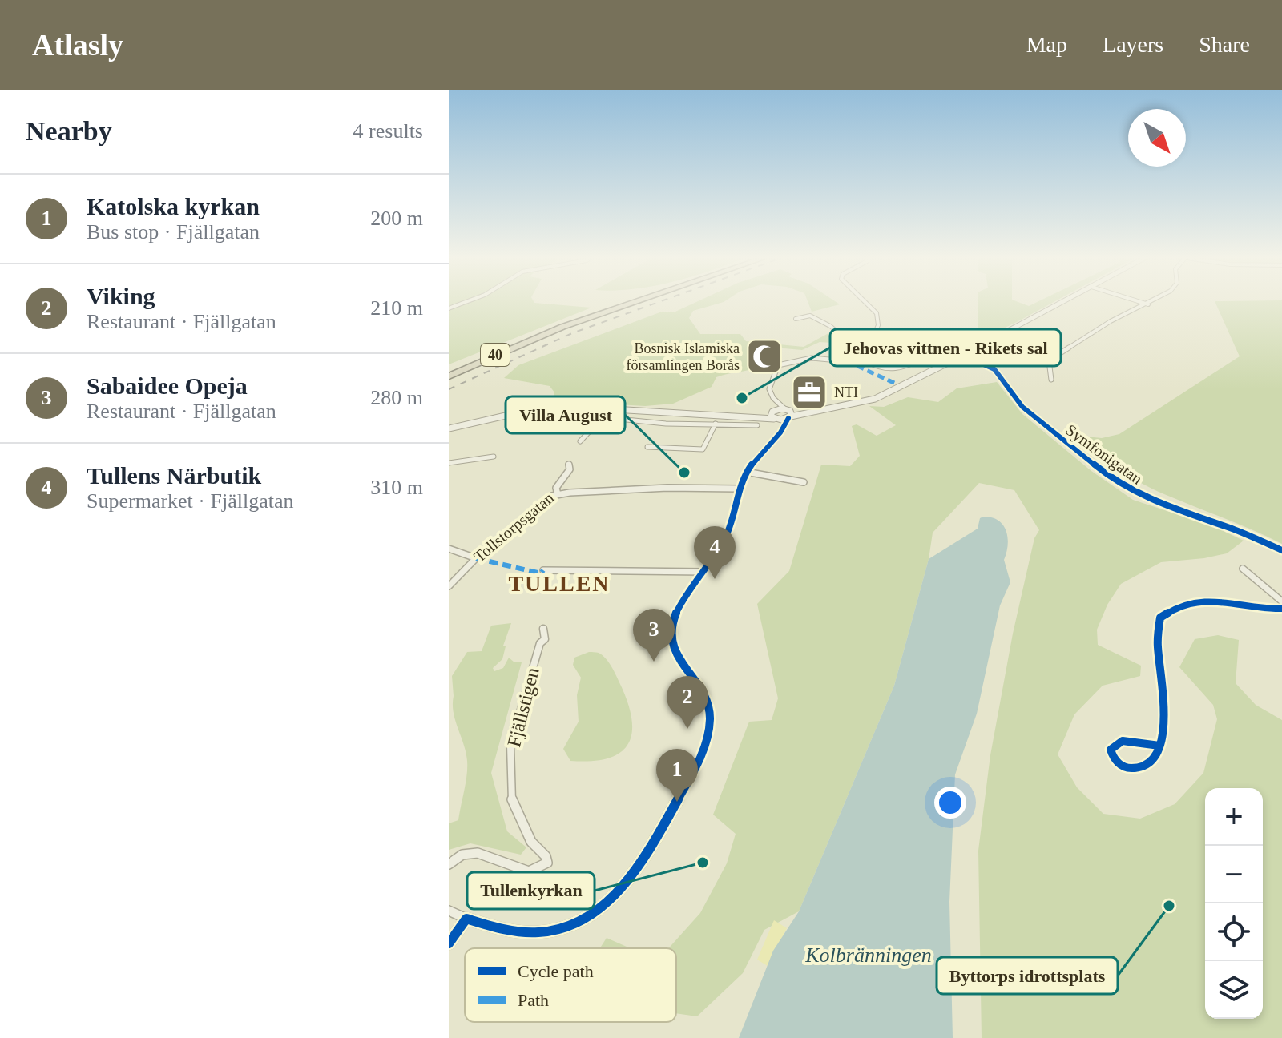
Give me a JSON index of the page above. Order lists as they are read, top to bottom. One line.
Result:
{"streets":{"highway":["40"],"street":["Symfonigatan","Tollstorpsgatan","Fjällstigen"]},"districts":["TULLEN"],"water":["Kolbränningen"],"places":{"mosque":["Bosnisk Islamiska församlingen Borås"],"office":["NTI"],"other":["Jehovas vittnen - Rikets sal","Villa August","Tullenkyrkan","Byttorps idrottsplats"]},"legend":["Cycle path","Path"],"north":"bottom right","page":{"header":"Atlasly","nav":["Map","Layers","Share"],"heading":["Nearby","4 results"],"list":[{"mark":"1","name":"Katolska kyrkan","note":"Bus stop · Fjällgatan","value":"200 m"},{"mark":"2","name":"Viking","note":"Restaurant · Fjällgatan","value":"210 m"},{"mark":"3","name":"Sabaidee Opeja","note":"Restaurant · Fjällgatan","value":"280 m"},{"mark":"4","name":"Tullens Närbutik","note":"Supermarket · Fjällgatan","value":"310 m"}],"pins":["4","3","2","1"],"map_buttons":["+","−"]}}
